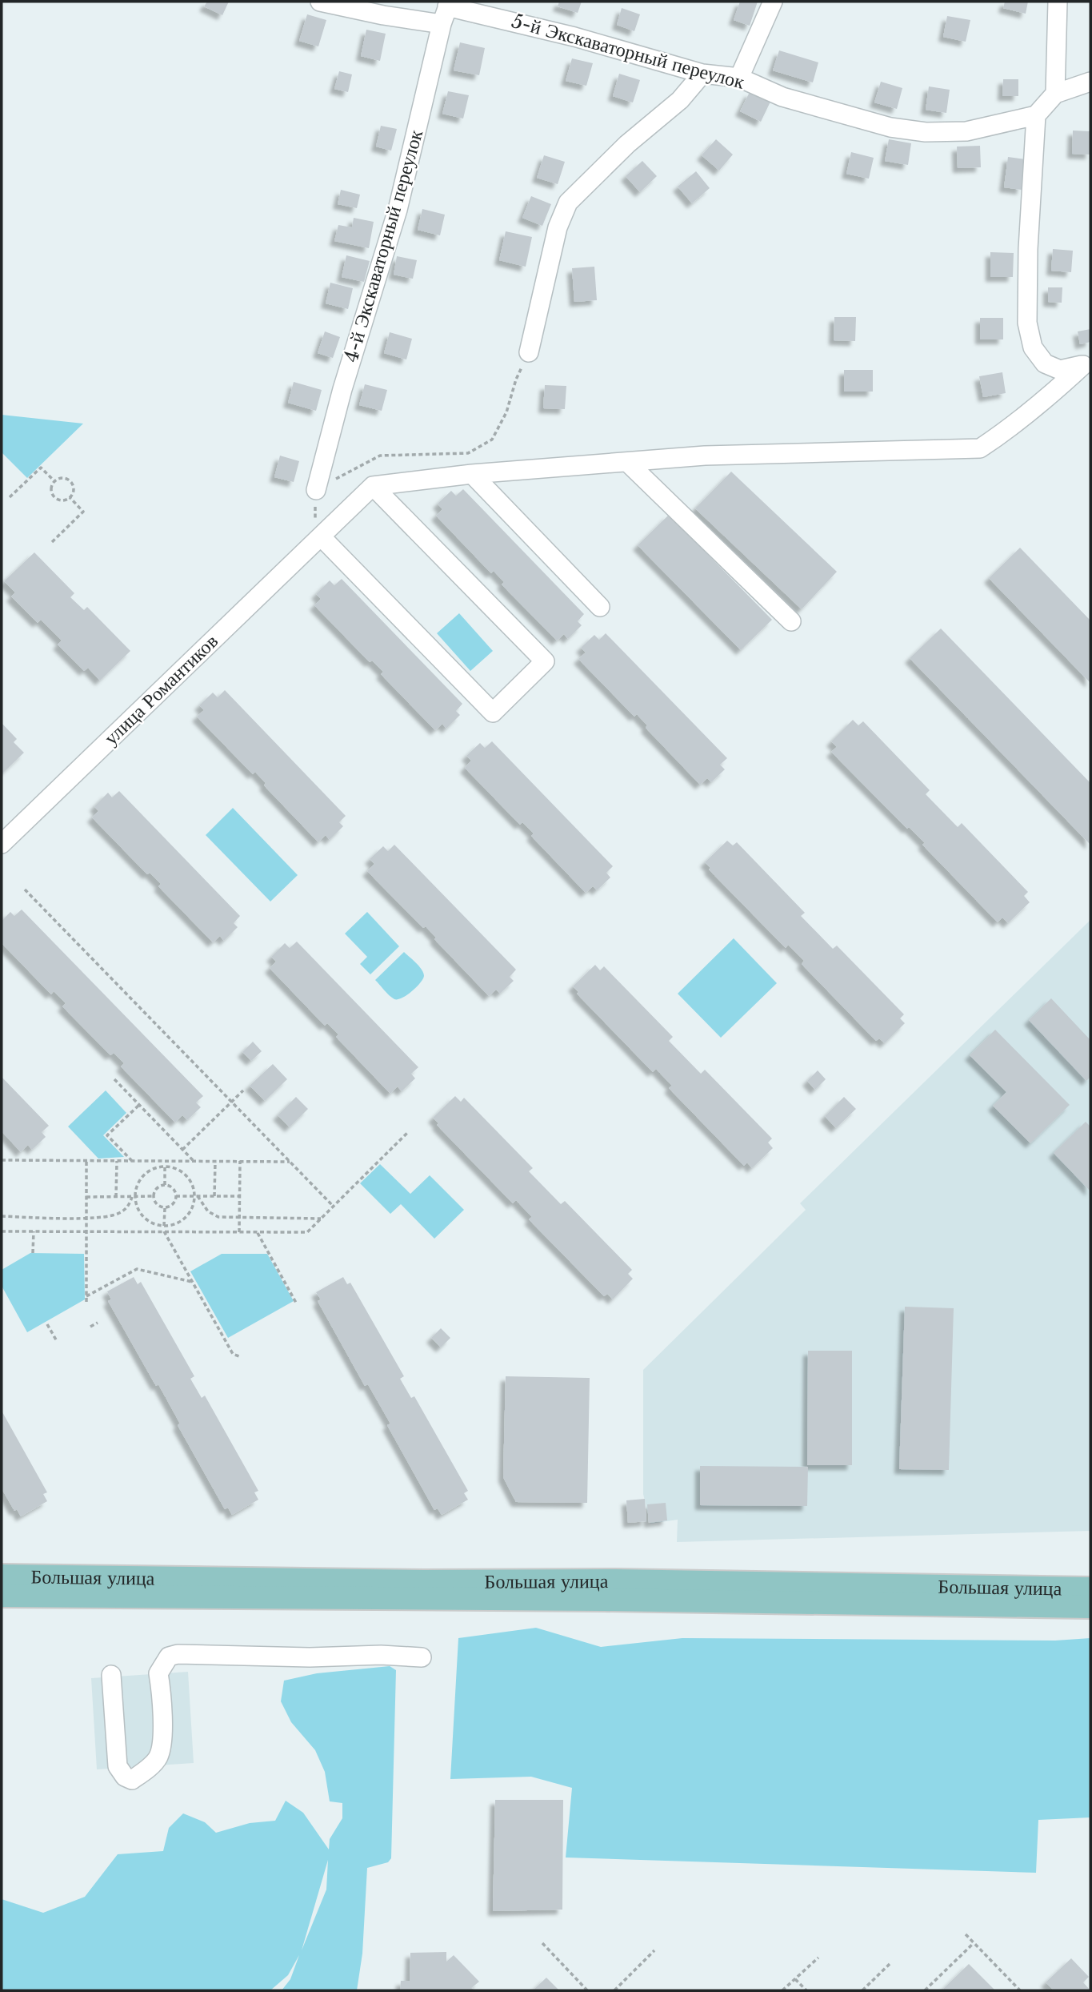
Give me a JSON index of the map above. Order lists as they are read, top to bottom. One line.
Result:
{"streets":{"main road":["Большая улица"],"street":["5-й Экскаваторный переулок","4-й Экскаваторный переулок","улица Романтиков"]},"crossings":[["5-й Экскаваторный переулок","4-й Экскаваторный переулок"]]}
